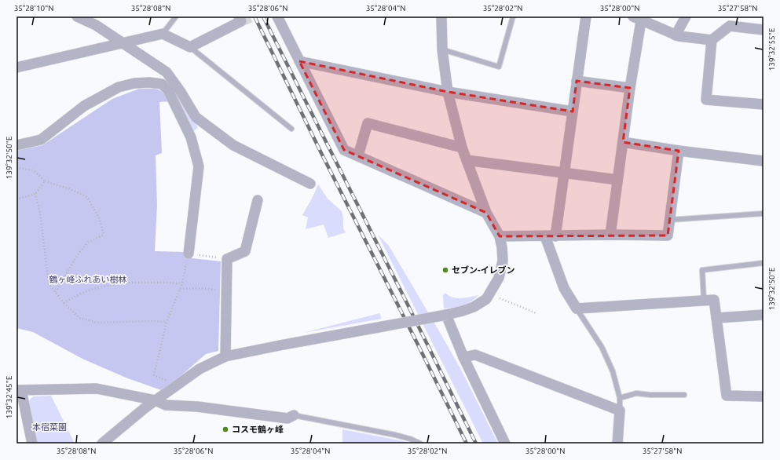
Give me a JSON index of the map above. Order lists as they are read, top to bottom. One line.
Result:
{"parks":["鶴ヶ峰ふれあい樹林","本宿菜園"],"places":["セブン-イレブン","コスモ鶴ヶ峰"],"coordinates":["35°28'10\"N","35°28'08\"N","35°28'06\"N","35°28'04\"N","35°28'02\"N","35°28'00\"N","35°27'58\"N","139°32'55\"E","139°32'50\"E","139°32'45\"E"]}
